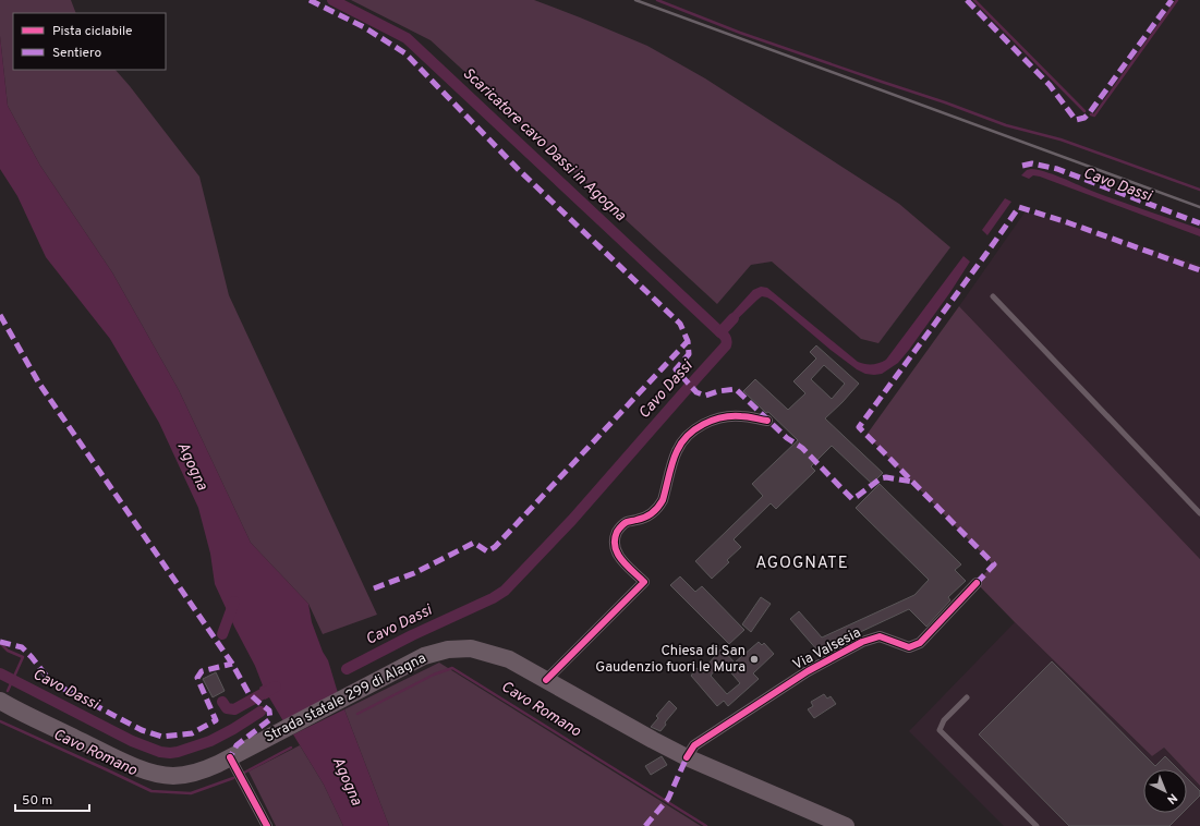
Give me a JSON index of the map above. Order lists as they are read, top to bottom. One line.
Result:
{"streets":{"main road":["Strada statale 299 di Alagna"],"street":["Via Valsesia"]},"crossings":[["Via Valsesia","Strada statale 299 di Alagna"]],"districts":["AGOGNATE"],"water":["Scaricatore cavo Dassi in Agogna","Cavo Dassi","Agogna","Cavo Romano"],"places":["Chiesa di San Gaudenzio fuori le Mura"],"legend":["Pista ciclabile","Sentiero"],"scale_bar":"50 m","north":"bottom right"}
